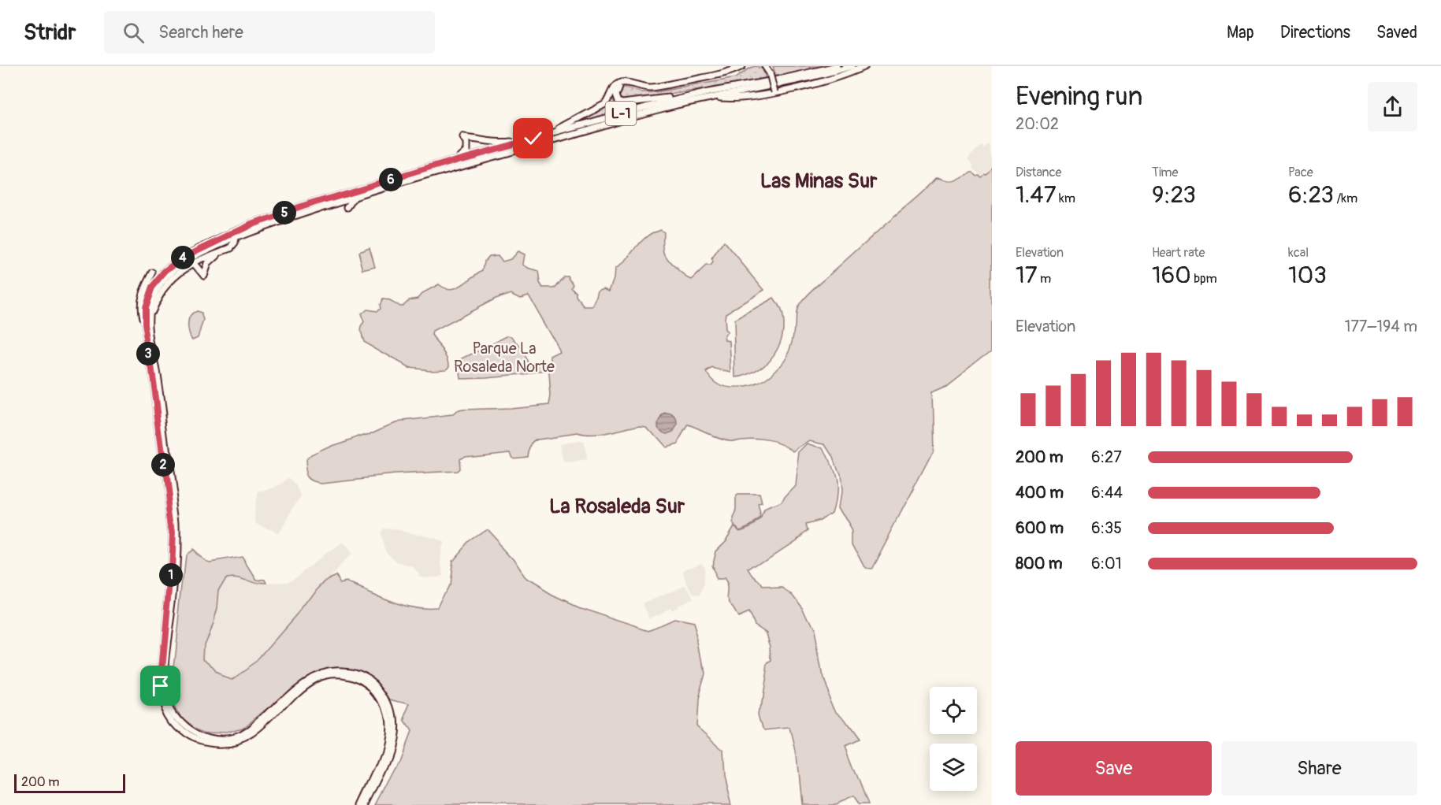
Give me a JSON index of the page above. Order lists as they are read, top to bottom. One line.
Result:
{"streets":{"main road":["L-1"]},"districts":["Las Minas Sur","La Rosaleda Sur"],"parks":["Parque La Rosaleda Norte"],"scale_bar":"200 m","page":{"header":"Stridr","search":"Search here","nav":["Map","Directions","Saved"],"heading":["Evening run","20:02"],"stats":[["Distance","1.47 km"],["Time","9:23"],["Pace","6:23 /km"],["Elevation","17 m"],["Heart rate","160 bpm"],["kcal","103"]],"pins":["6","5","4","3","2","1"],"chart":["Elevation","177–194 m"],"list":[{"name":"200 m","note":"6:27"},{"name":"400 m","note":"6:44"},{"name":"600 m","note":"6:35"},{"name":"800 m","note":"6:01"}],"buttons":["Save","Share"],"scale":"200 m"}}
